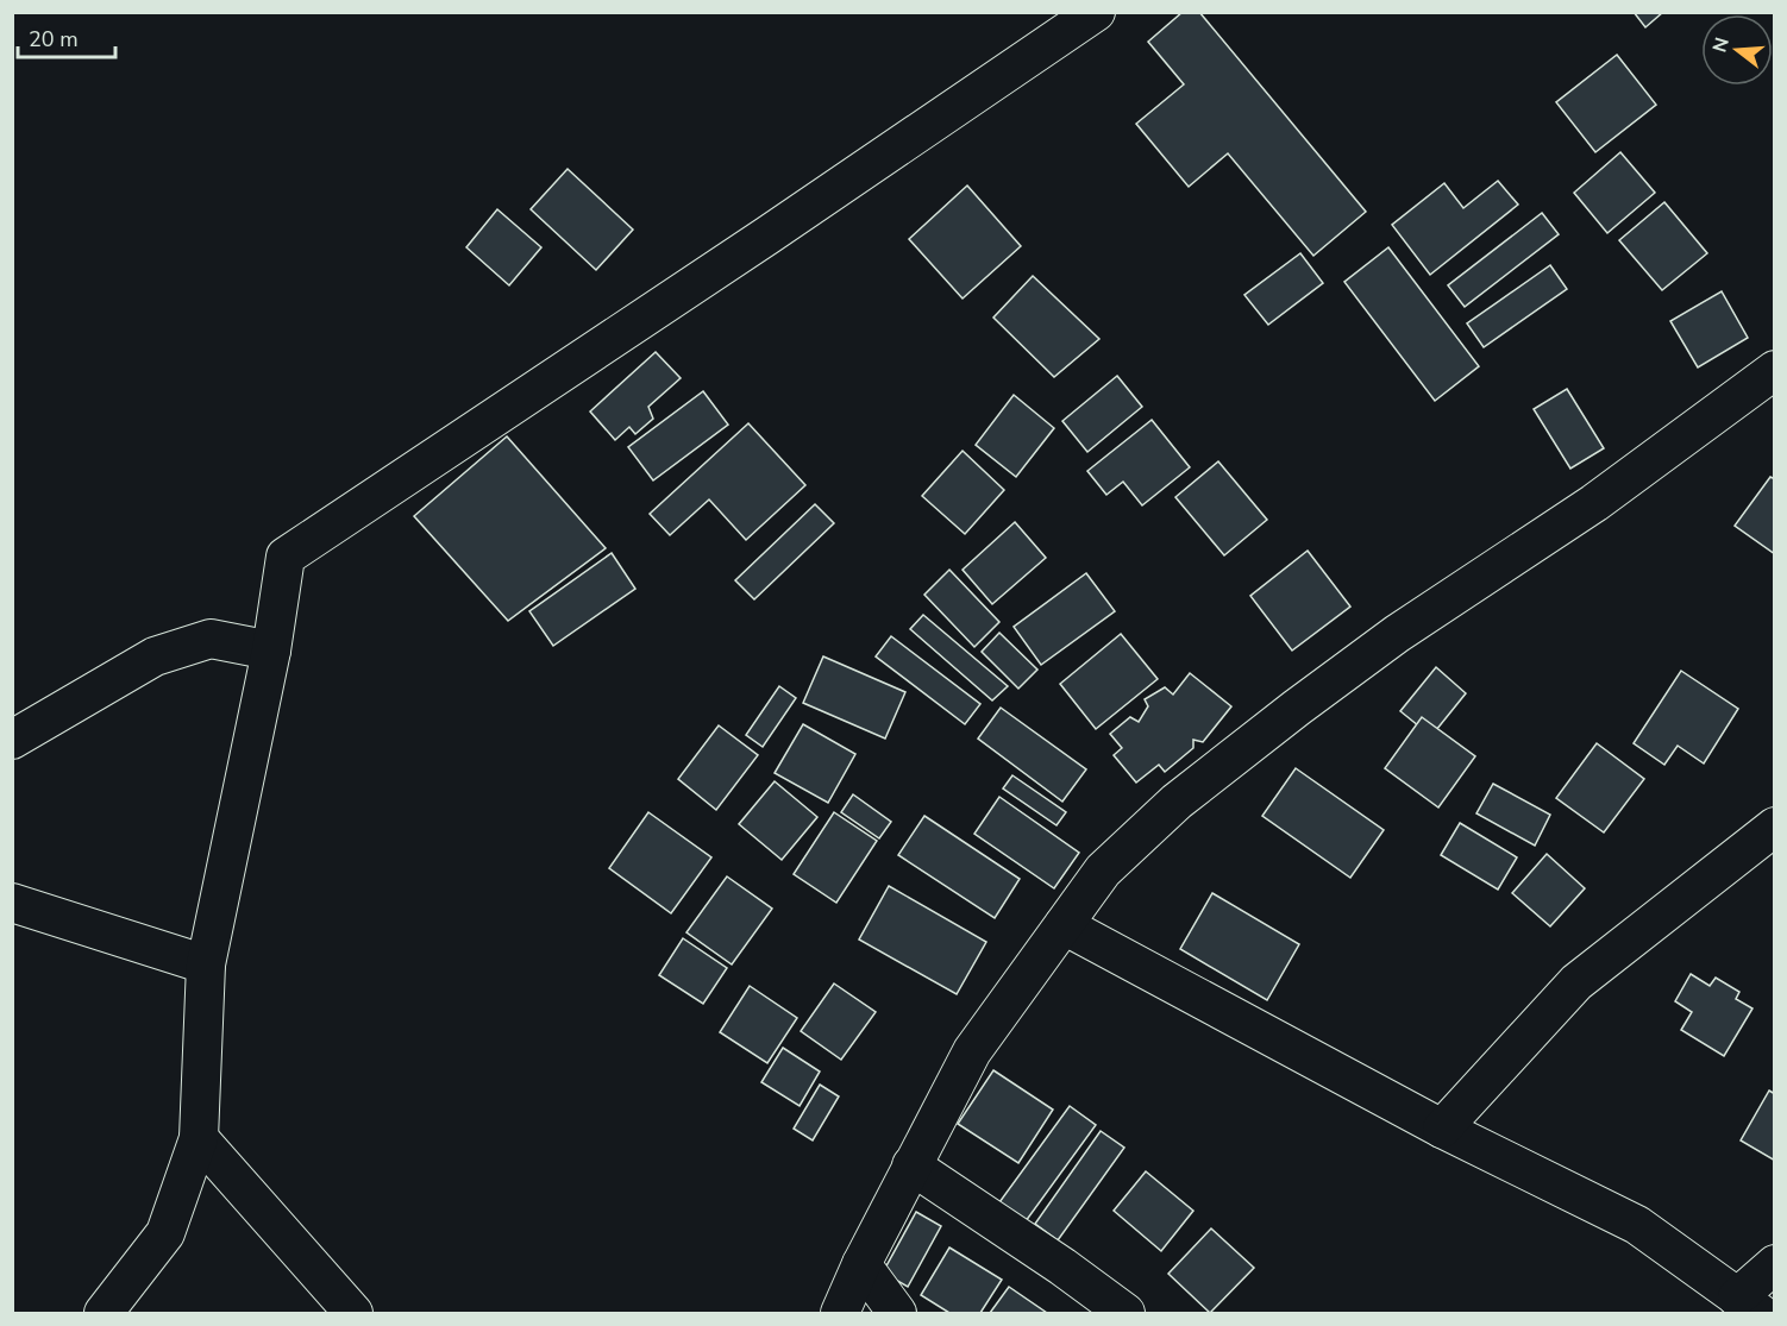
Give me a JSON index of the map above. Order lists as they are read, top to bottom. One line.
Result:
{"scale_bar":"20 m","north":"left"}
